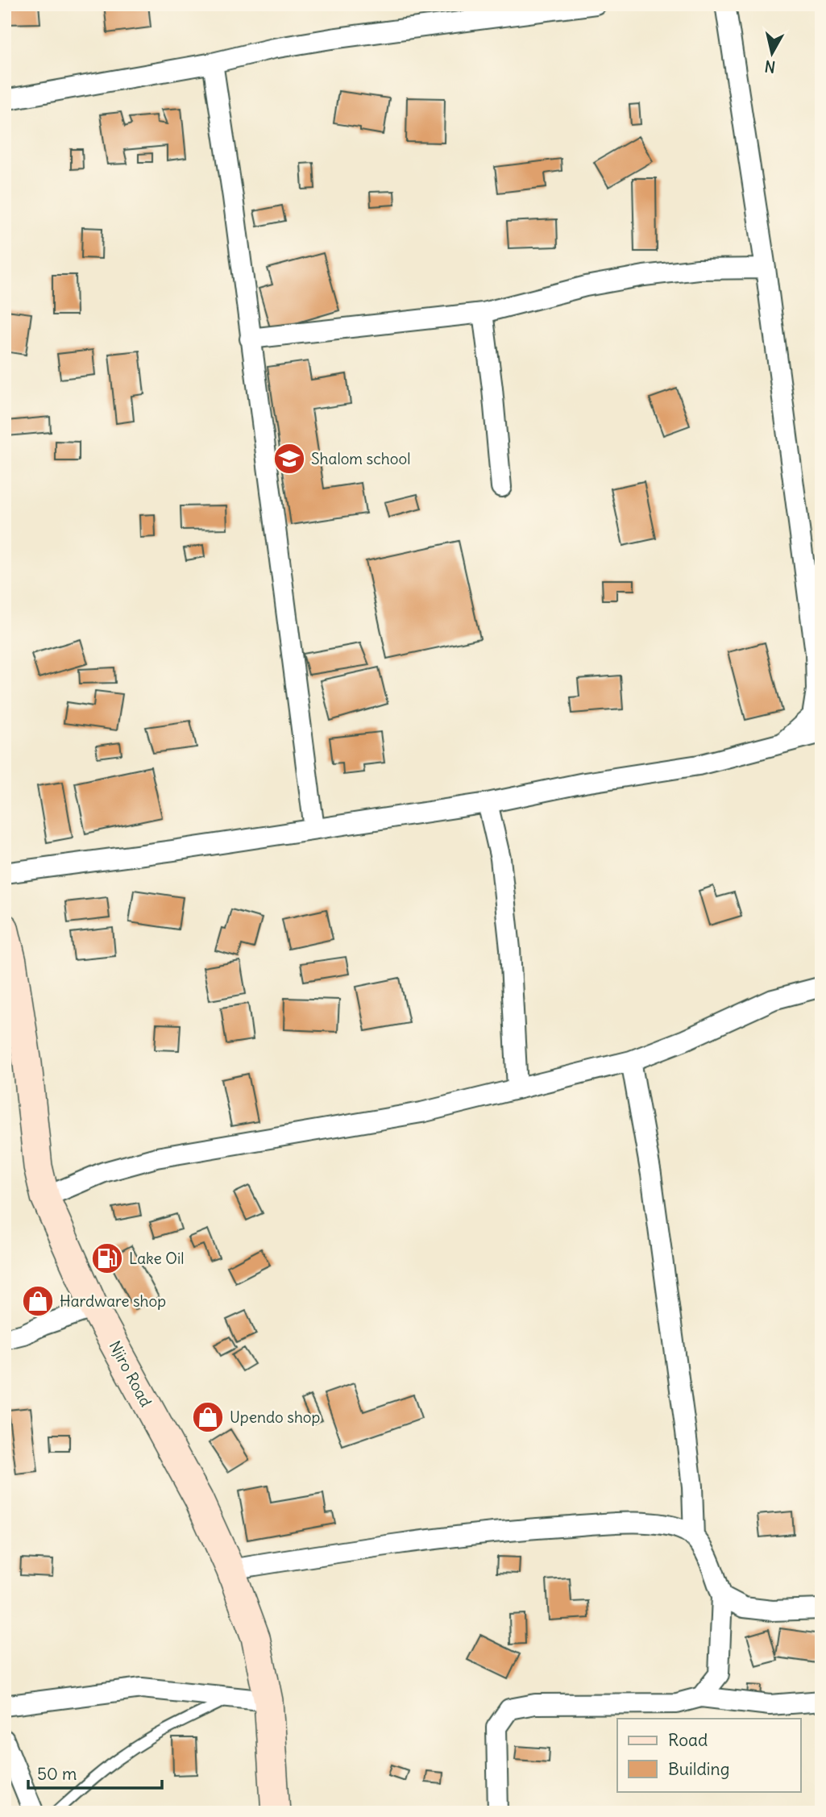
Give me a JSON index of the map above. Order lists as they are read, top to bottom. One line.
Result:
{"streets":{"street":["Njiro Road"]},"places":{"school or university":["Shalom school"],"fuel station":["Lake Oil"],"shop":["Hardware shop","Upendo shop"]},"legend":["Road","Building"],"scale_bar":"50 m","north":"bottom"}
